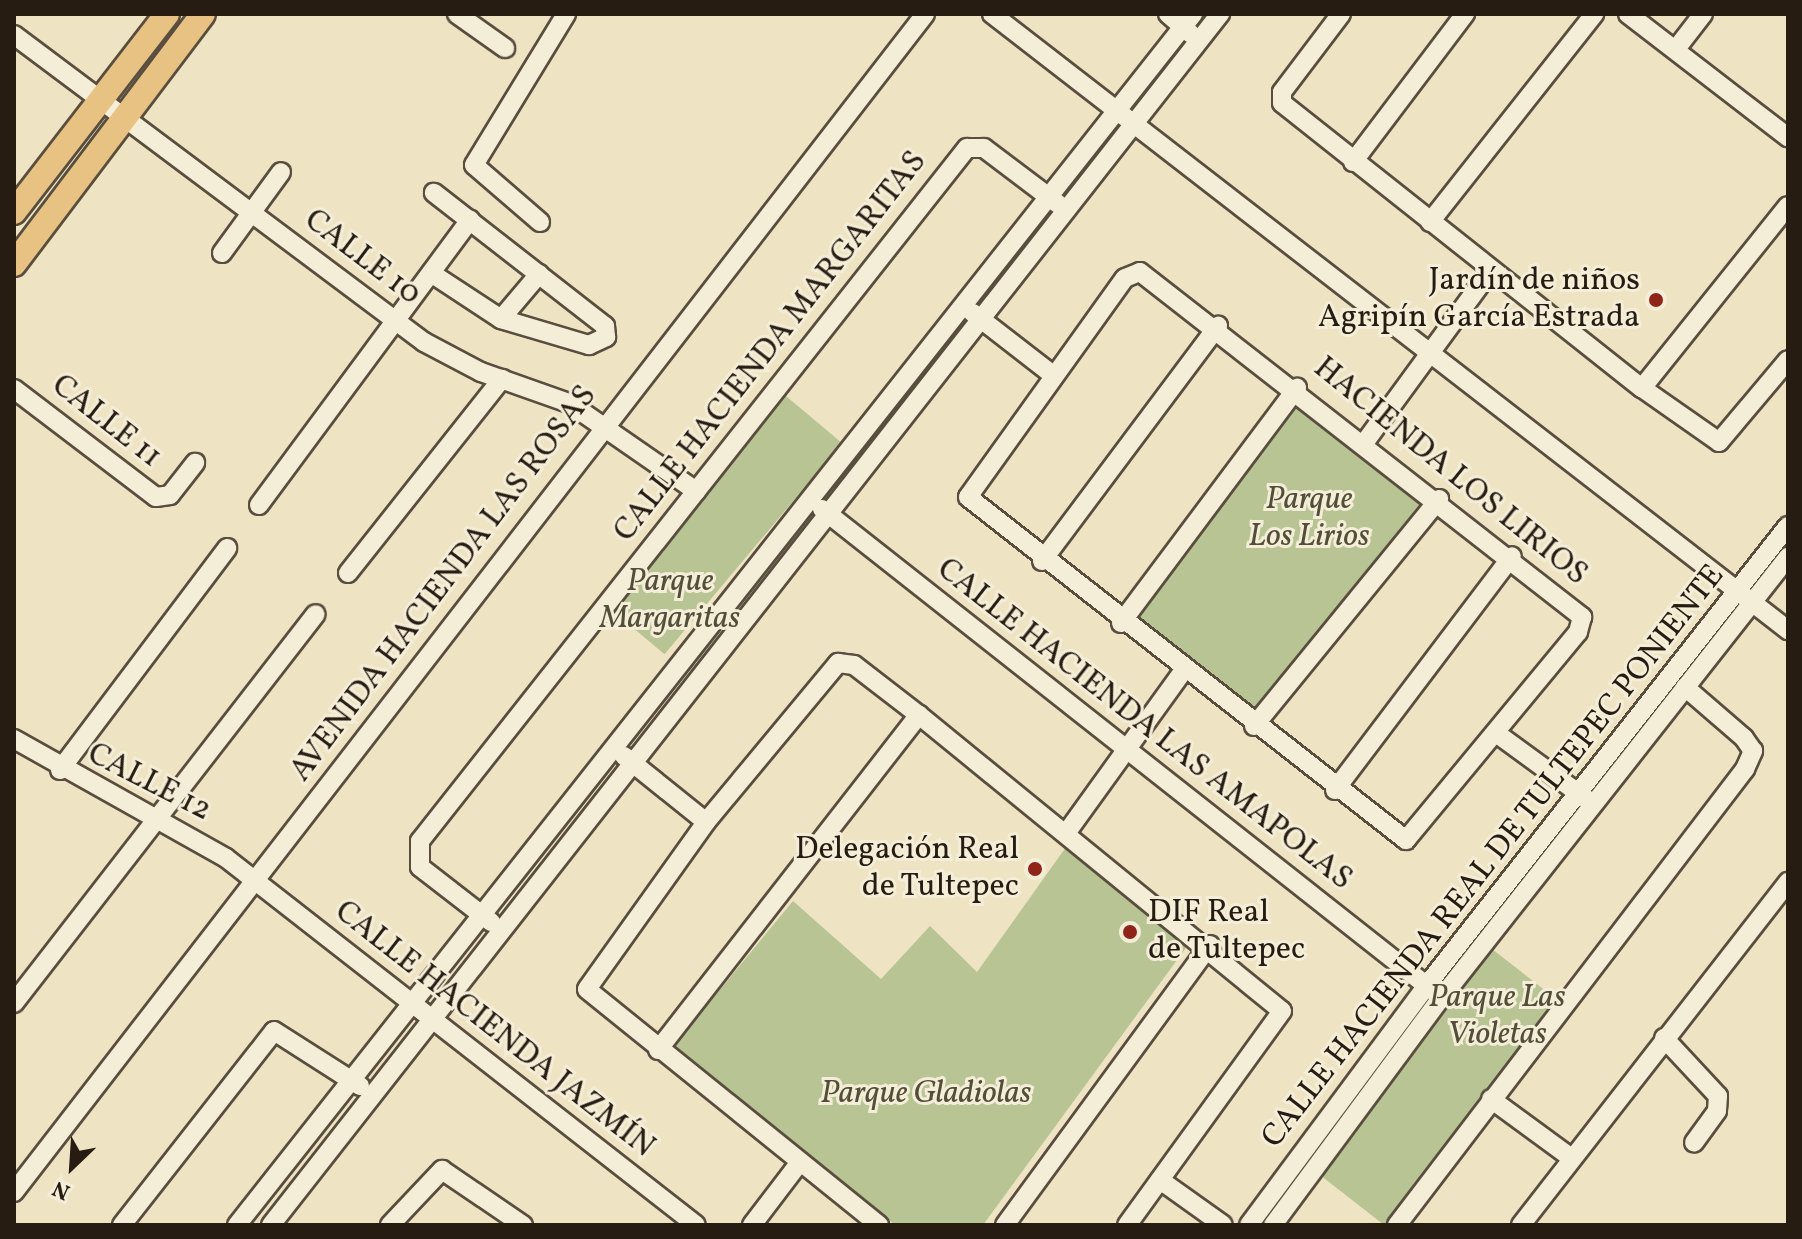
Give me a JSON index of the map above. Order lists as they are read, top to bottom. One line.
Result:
{"streets":{"street":["CALLE 10","CALLE HACIENDA MARGARITAS","CALLE 11","HACIENDA LOS LIRIOS","AVENIDA HACIENDA LAS ROSAS","CALLE HACIENDA LAS AMAPOLAS","CALLE 12","CALLE HACIENDA REAL DE TULTEPEC PONIENTE","CALLE HACIENDA JAZMÍN"]},"crossings":[["CALLE 10","CALLE HACIENDA MARGARITAS"],["CALLE 10","AVENIDA HACIENDA LAS ROSAS"],["AVENIDA HACIENDA LAS ROSAS","CALLE 12"],["AVENIDA HACIENDA LAS ROSAS","CALLE HACIENDA JAZMÍN"],["CALLE HACIENDA LAS AMAPOLAS","CALLE HACIENDA REAL DE TULTEPEC PONIENTE"],["CALLE 12","CALLE HACIENDA JAZMÍN"]],"parks":["Parque Los Lirios","Parque Margaritas","Parque Las Violetas","Parque Gladiolas"],"places":["Jardín de niños Agripín García Estrada","Delegación Real de Tultepec","DIF Real de Tultepec"],"north":"bottom left"}
